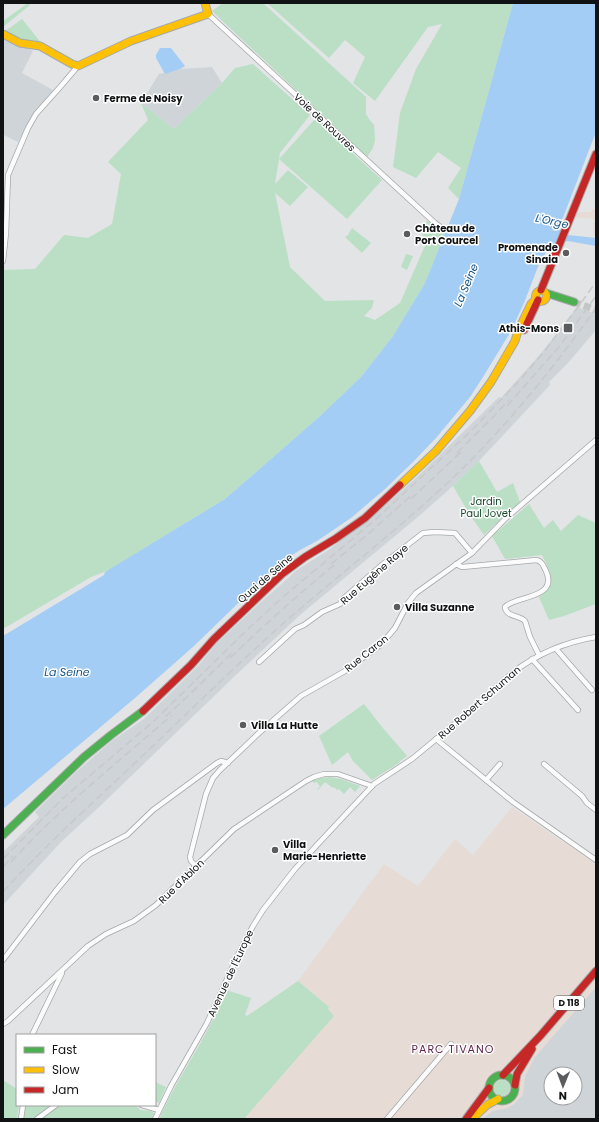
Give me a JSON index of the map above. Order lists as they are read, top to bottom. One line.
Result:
{"streets":{"main road":["Quai de Seine","D 118"],"street":["Voie de Rouvres","Rue Eugène Raye","Rue Caron","Rue Robert Schuman","Rue d'Ablon","Avenue de l'Europe"]},"crossings":[["Rue Eugène Raye","Rue Caron"],["Rue Caron","Rue d'Ablon"],["Rue Robert Schuman","Rue d'Ablon"],["Rue Robert Schuman","Avenue de l'Europe"],["Rue d'Ablon","Avenue de l'Europe"]],"districts":["PARC TIVANO"],"water":["L'Orge","La Seine"],"parks":["Jardin Paul Jovet"],"places":{"other":["Ferme de Noisy","Château de Port Courcel","Promenade Sinaia","Villa Suzanne","Villa La Hutte","Villa Marie-Henriette"],"transit":["Athis-Mons"]},"legend":["Fast","Slow","Jam"],"north":"bottom"}
